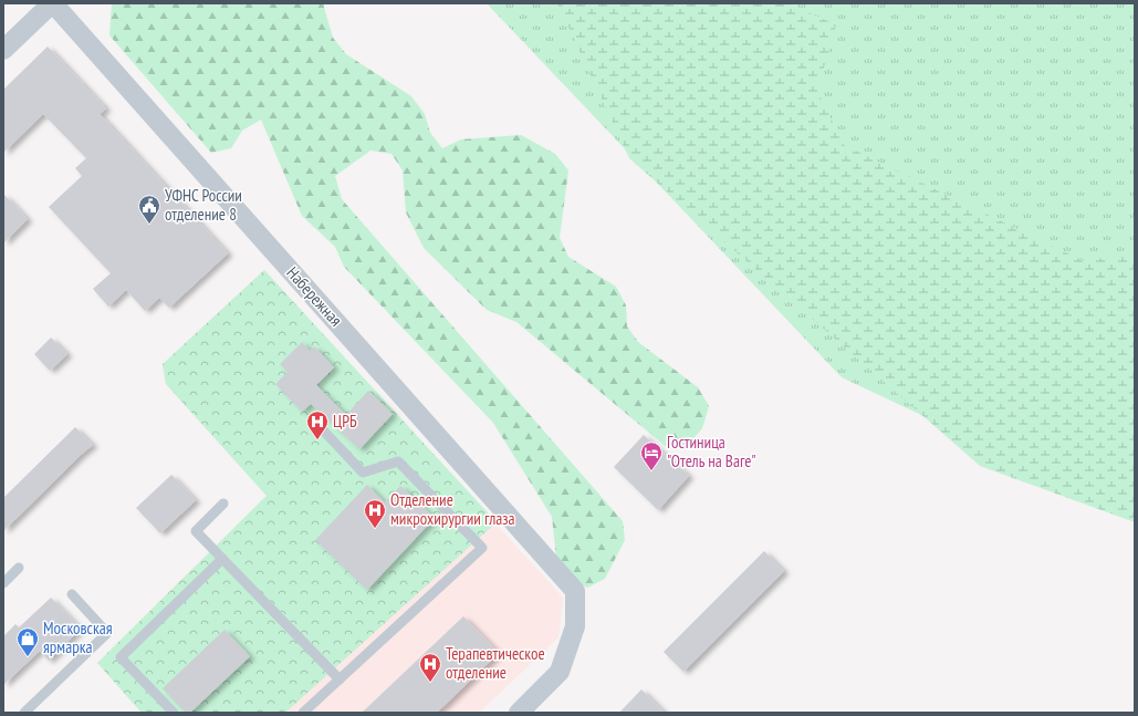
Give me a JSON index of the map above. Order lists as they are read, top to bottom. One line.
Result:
{"streets":{"street":["Набережная"]},"places":{"public building":["УФНС России отделение 8"],"hospital":["ЦРБ","Отделение микрохирургии глаза","Терапевтическое отделение"],"hotel":["Гостиница \"Отель на Ваге\""],"shop":["Московская ярмарка"]}}
